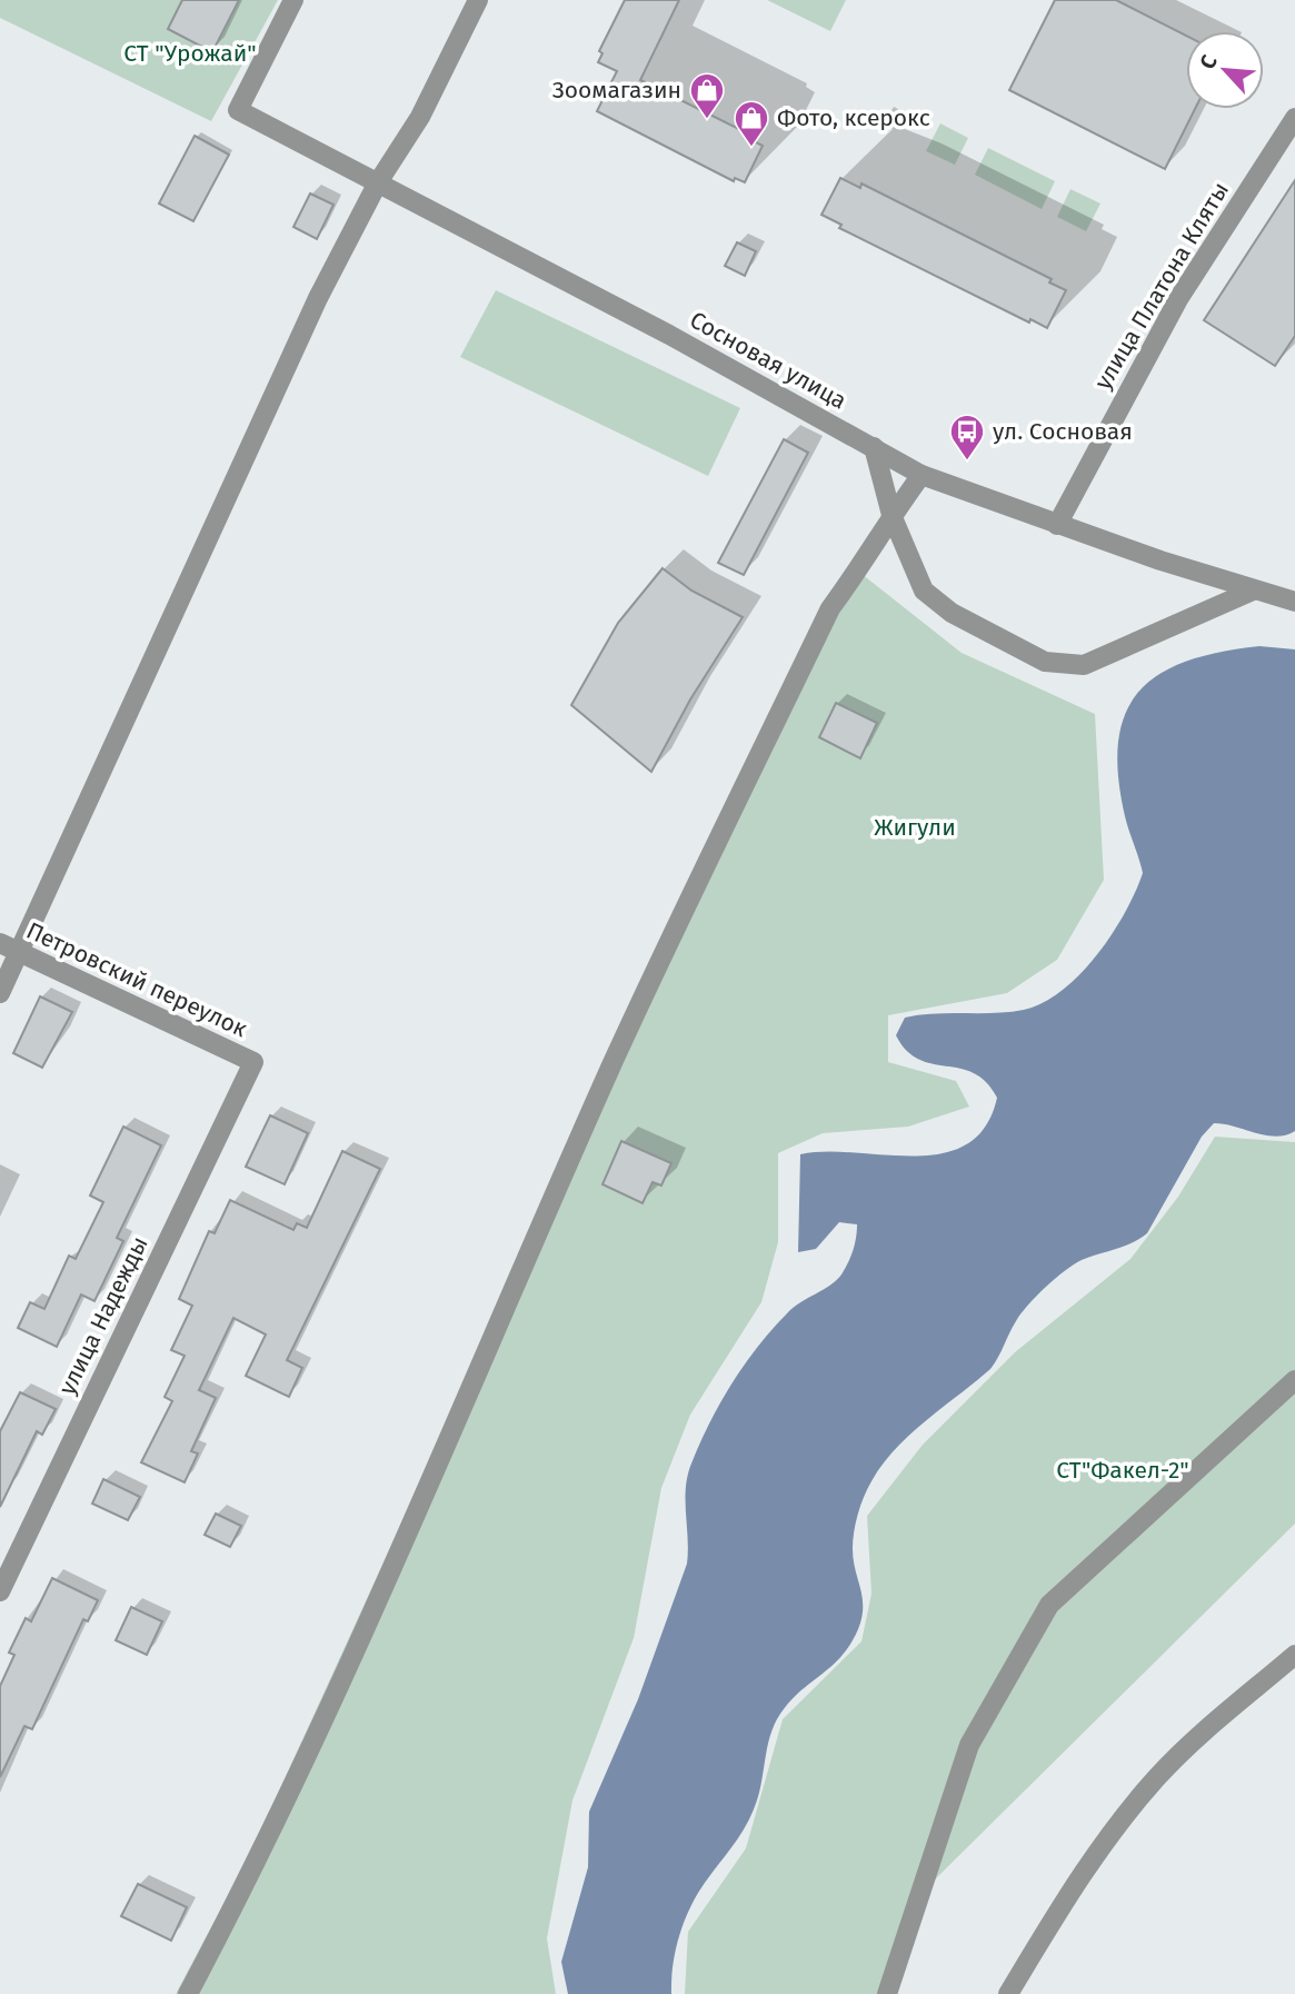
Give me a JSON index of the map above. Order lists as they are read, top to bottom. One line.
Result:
{"streets":{"street":["улица Платона Кляты","Сосновая улица","Петровский переулок","улица Надежды"]},"crossings":[["улица Платона Кляты","Сосновая улица"],["Петровский переулок","улица Надежды"]],"parks":["СТ \"Урожай\"","Жигули","СТ\"Факел-2\""],"places":{"shop":["Зоомагазин","Фото, ксерокс"],"bus stop":["ул. Сосновая"]},"north":"top left"}
